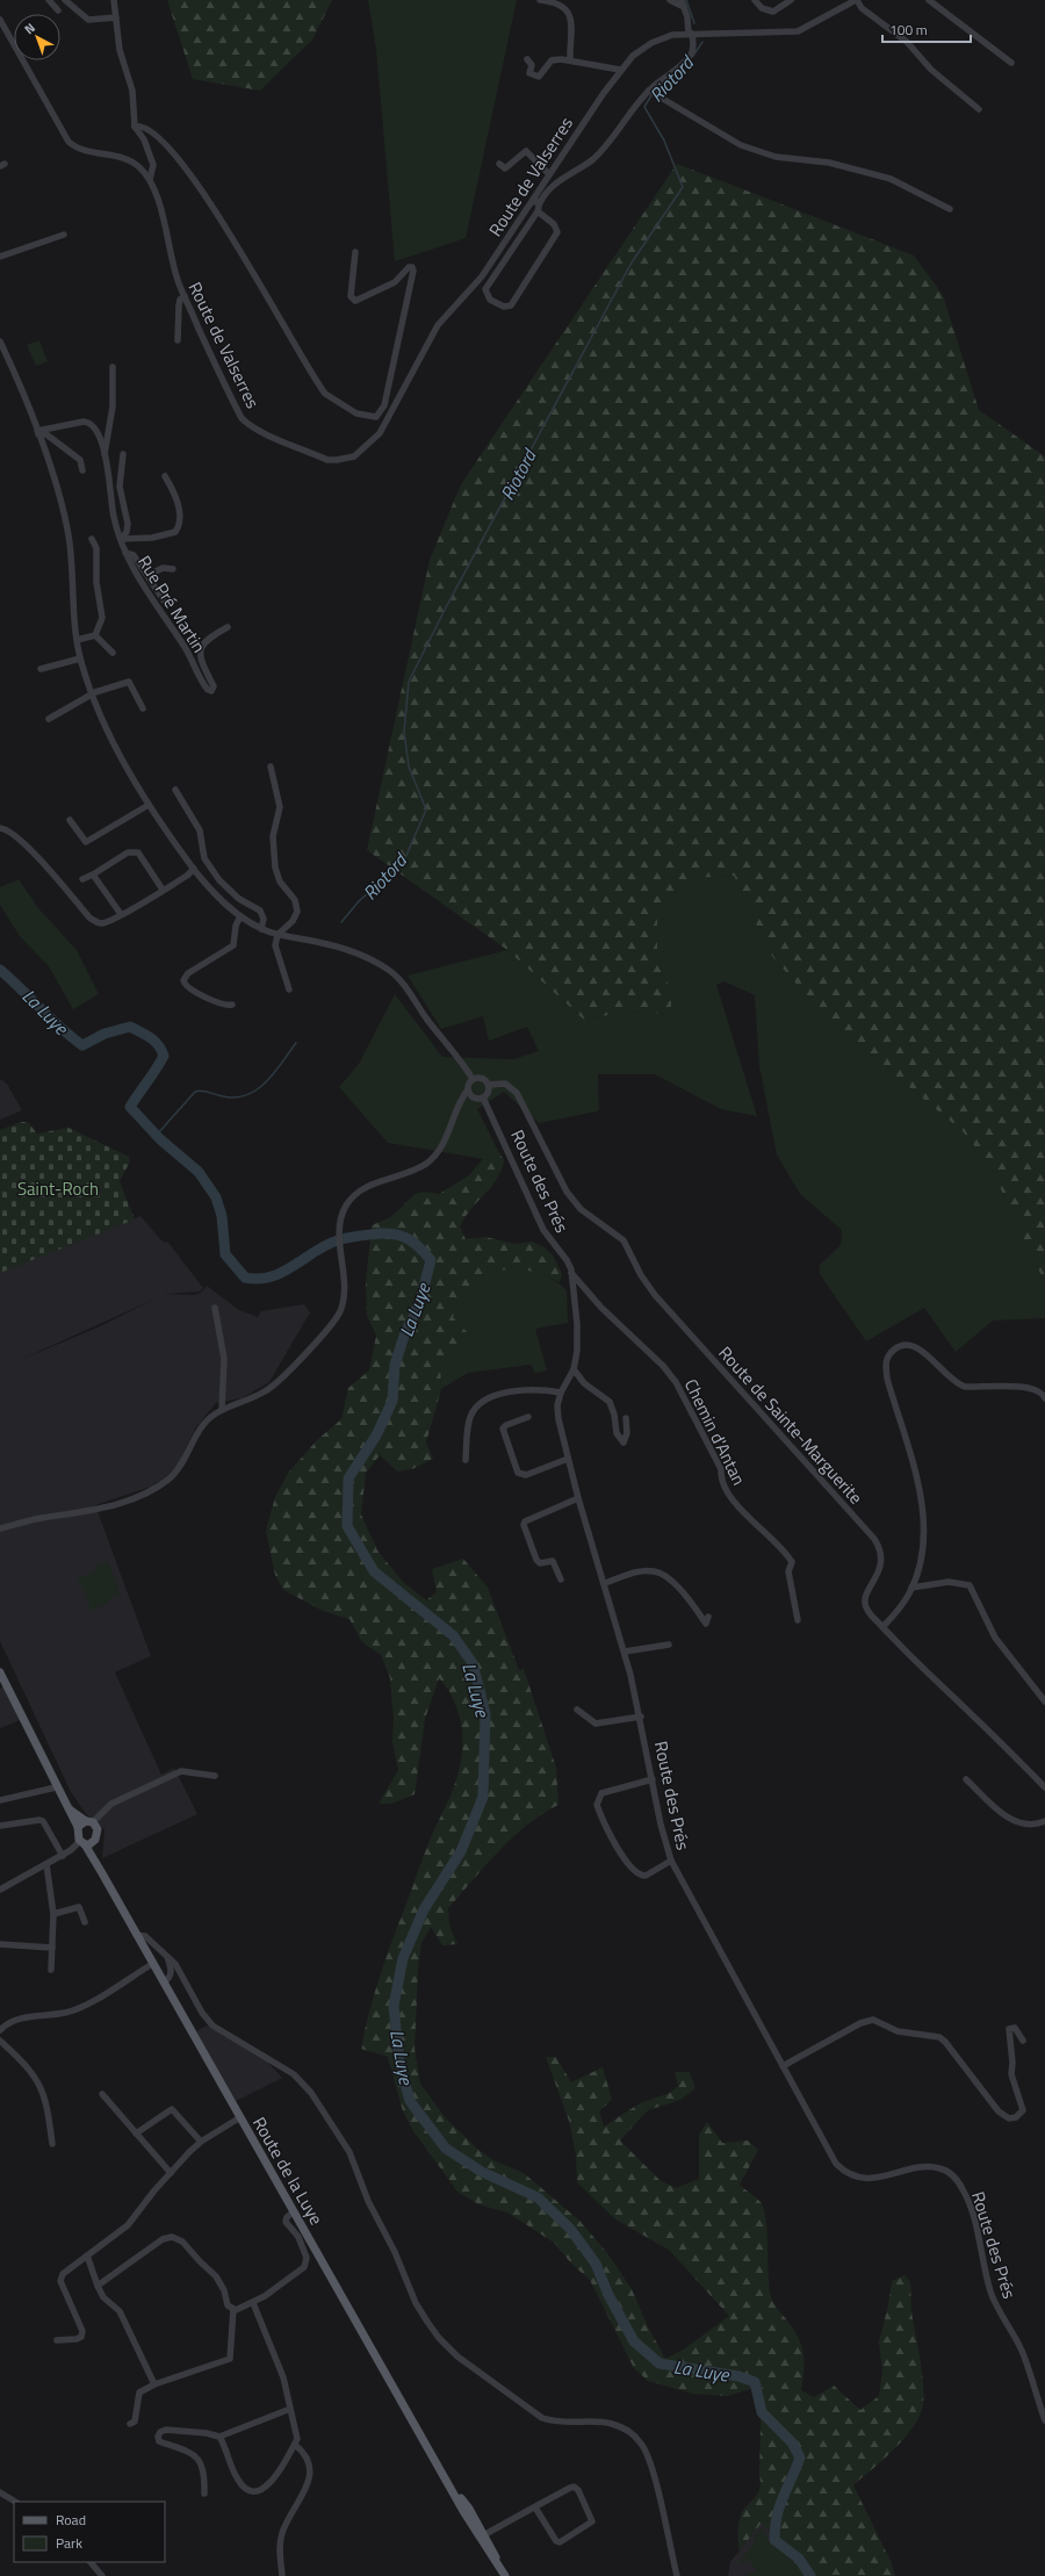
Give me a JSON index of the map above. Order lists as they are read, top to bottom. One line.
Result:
{"streets":{"main road":["Route de la Luye"],"street":["Route de Valserres","Rue Pré Martin","Route des Prés","Route de Sainte-Marguerite","Chemin d'Antan"]},"crossings":[["Route des Prés","Route de Sainte-Marguerite"],["Route des Prés","Chemin d'Antan"]],"water":["Riotord","La Luye"],"parks":["Saint-Roch"],"legend":["Road","Park"],"scale_bar":"100 m","north":"top left"}
